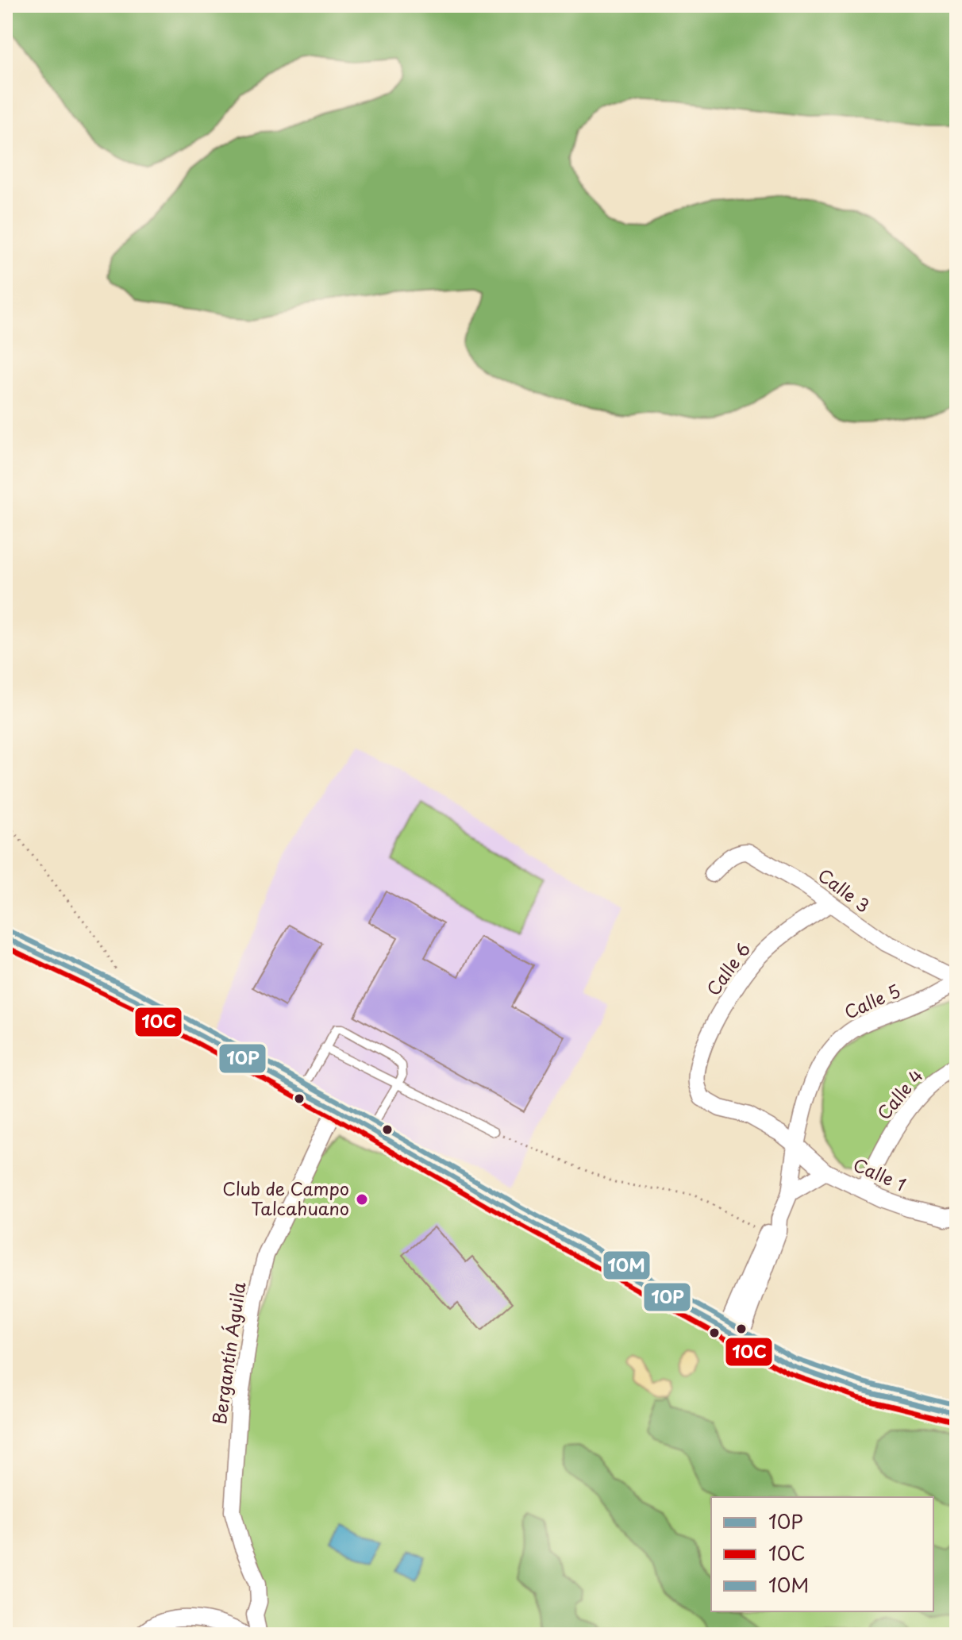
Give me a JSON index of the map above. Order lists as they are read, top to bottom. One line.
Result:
{"streets":{"street":["Calle 3","Calle 6","Calle 5","Calle 4","Calle 1","Bergantín Águila"]},"crossings":[["Calle 3","Calle 6"],["Calle 3","Calle 5"],["Calle 6","Calle 1"],["Calle 5","Calle 1"],["Calle 4","Calle 1"]],"places":["Club de Campo Talcahuano"],"lines":["transit line 10M","transit line 10P","transit line 10C"],"legend":["10P","10C","10M"]}
